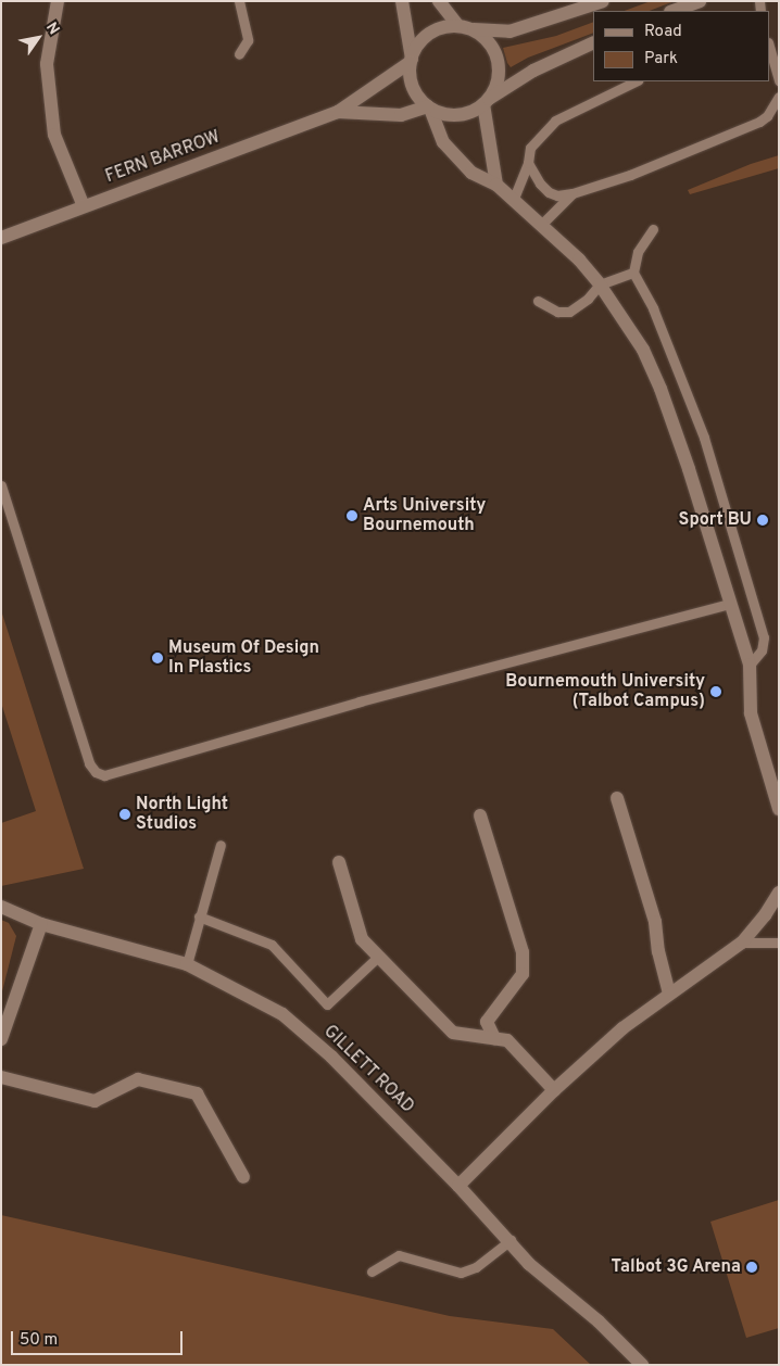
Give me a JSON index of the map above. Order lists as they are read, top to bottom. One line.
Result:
{"streets":{"street":["FERN BARROW","GILLETT ROAD"]},"places":["Arts University Bournemouth","Sport BU","Museum Of Design In Plastics","Bournemouth University (Talbot Campus)","North Light Studios","Talbot 3G Arena"],"legend":["Road","Park"],"scale_bar":"50 m","north":"top right"}
